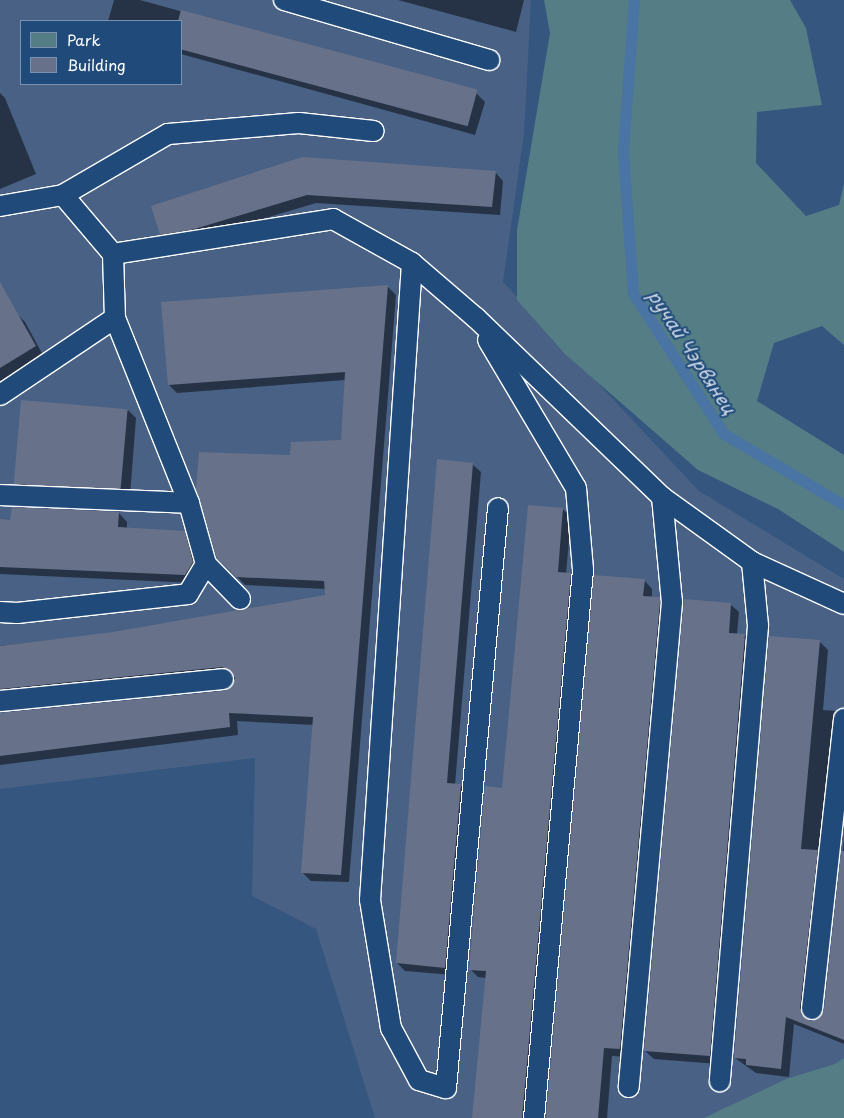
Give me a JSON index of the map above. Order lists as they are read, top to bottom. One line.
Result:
{"water":["ручай Чэрвянец"],"legend":["Park","Building"]}
